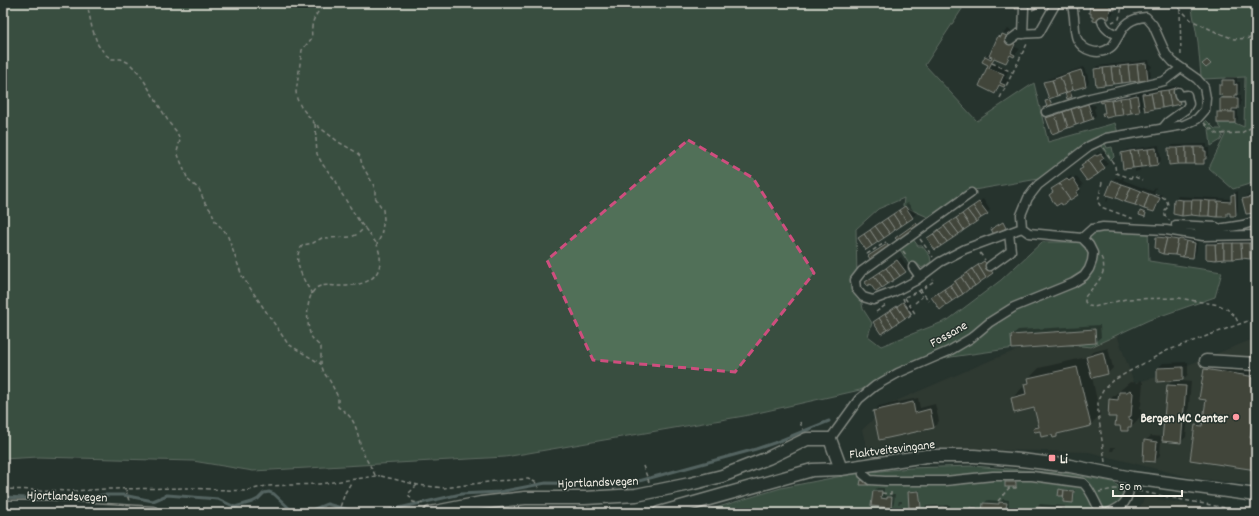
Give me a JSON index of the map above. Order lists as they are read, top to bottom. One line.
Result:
{"streets":{"street":["Fossane","Flaktveitsvingane","Hjortlandsvegen"]},"crossings":[["Fossane","Hjortlandsvegen"]],"places":{"other":["Bergen MC Center"],"transit":["Li"]},"scale_bar":"50 m"}
